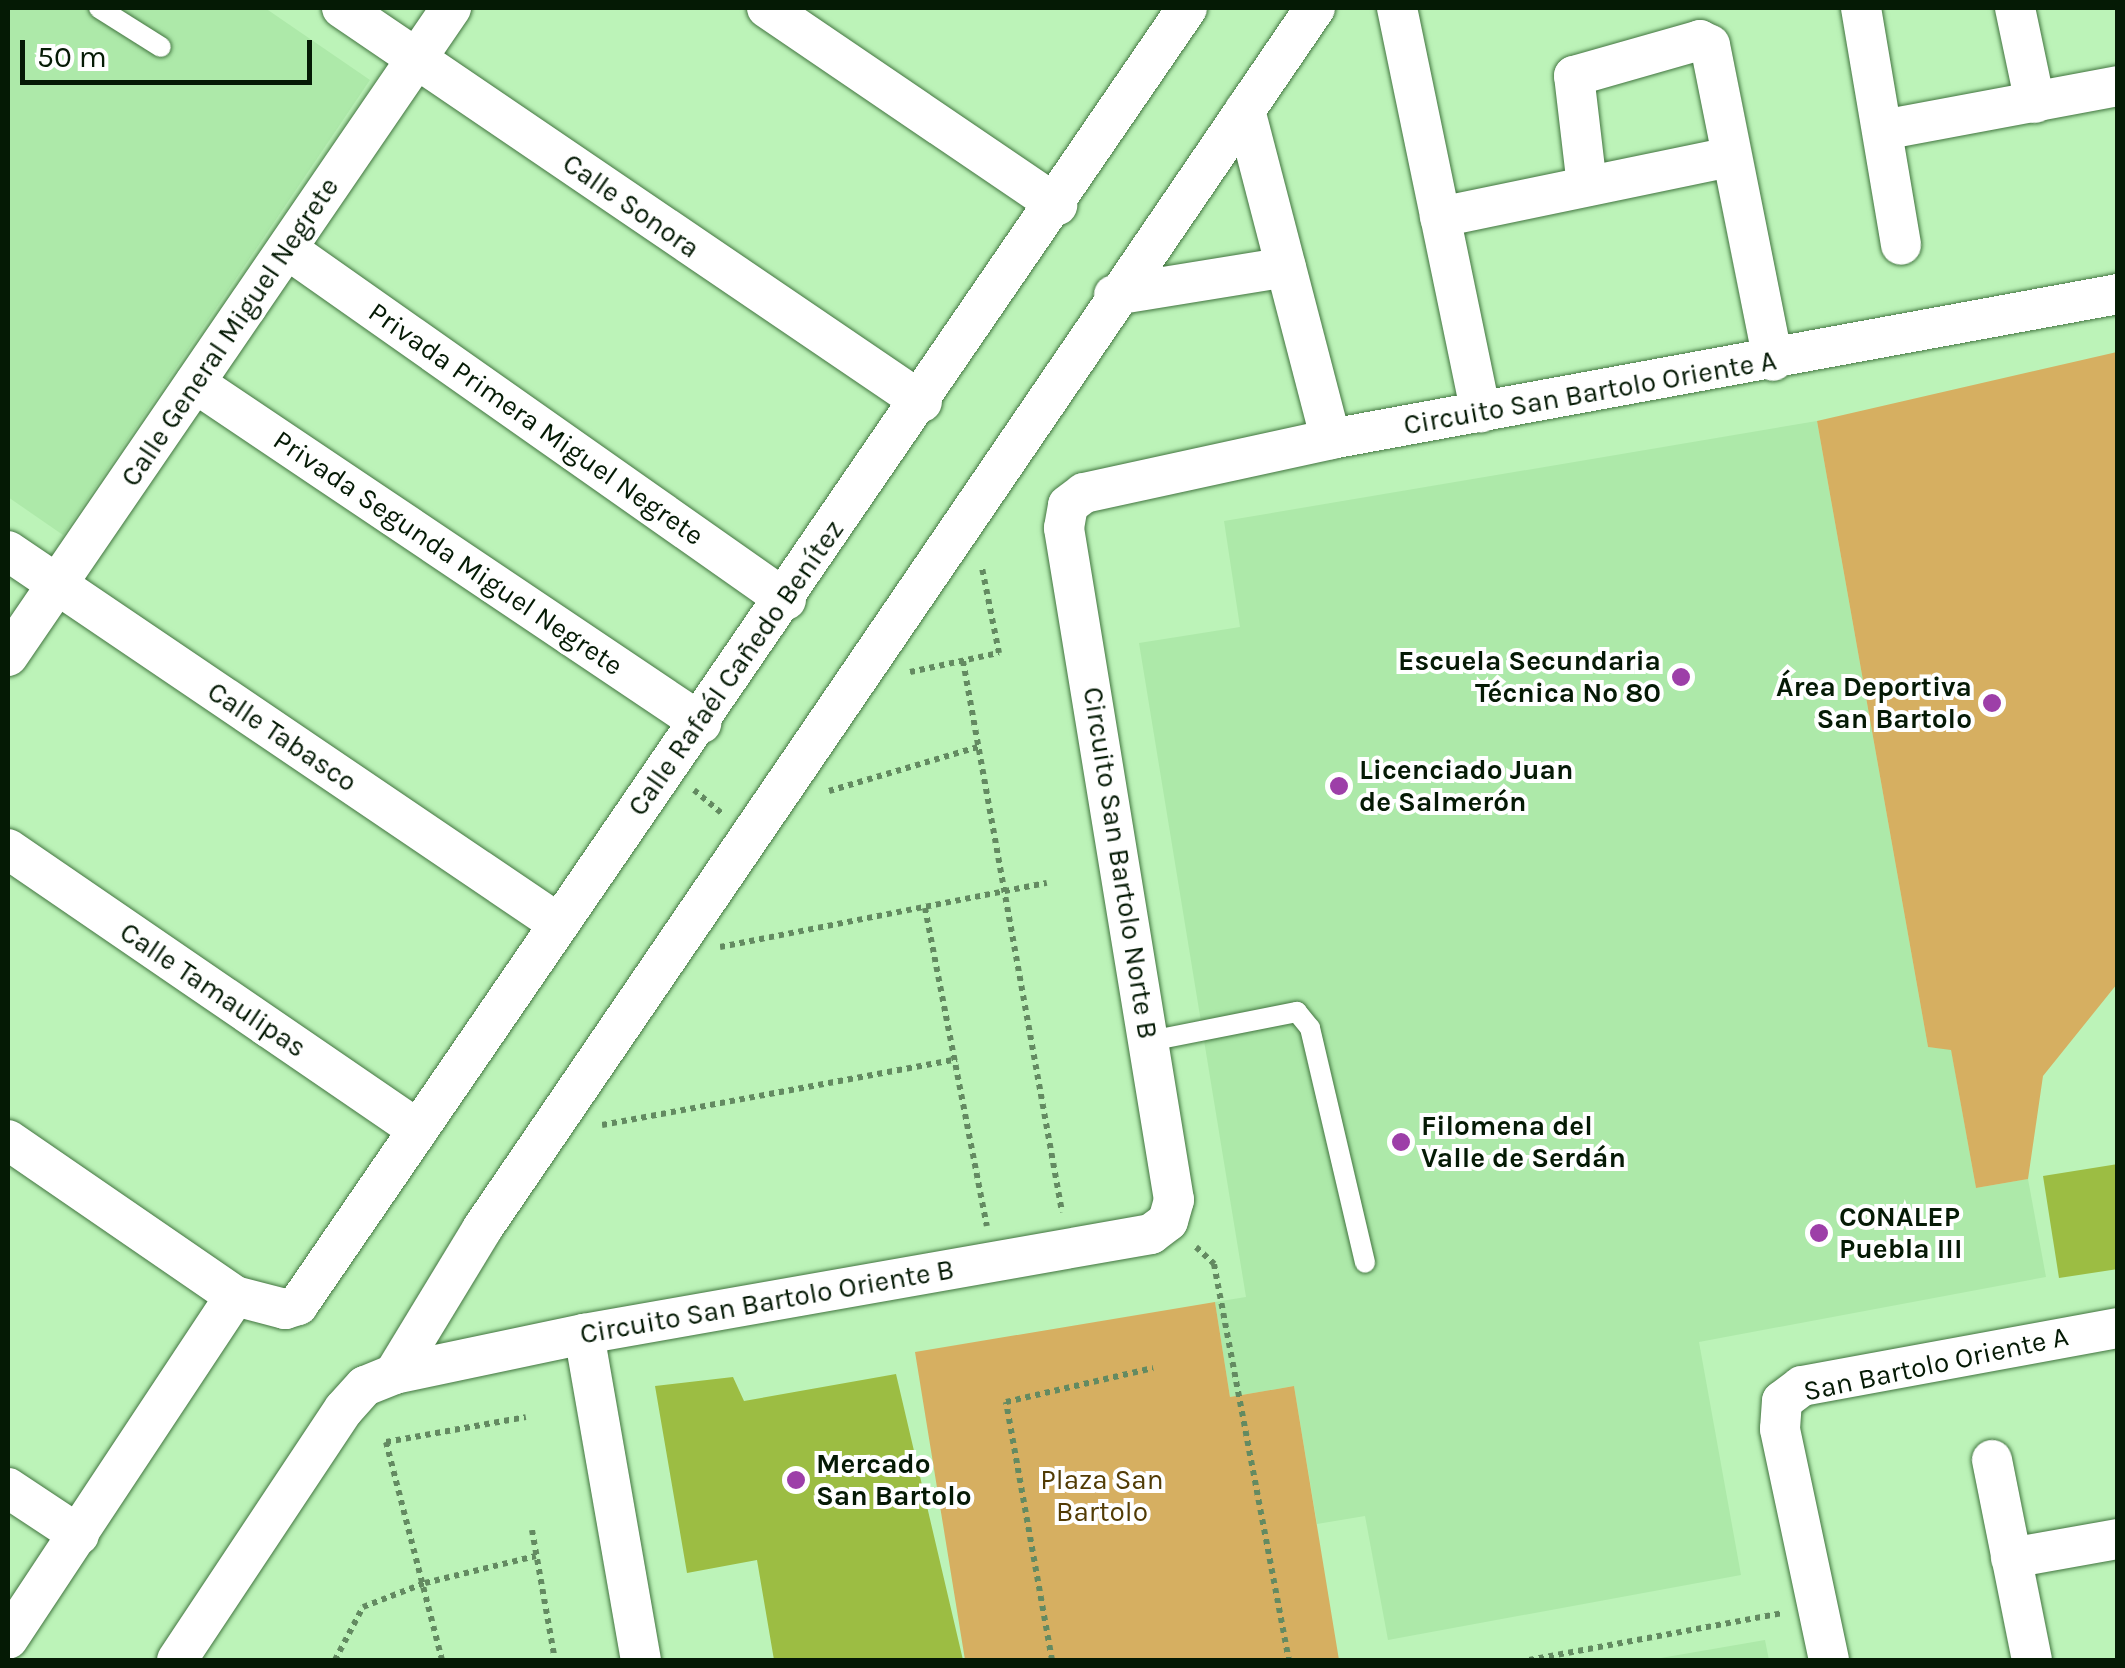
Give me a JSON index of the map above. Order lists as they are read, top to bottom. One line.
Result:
{"streets":{"street":["Calle Sonora","Calle General Miguel Negrete","Circuito San Bartolo Oriente A","Privada Primera Miguel Negrete","Privada Segunda Miguel Negrete","Calle Rafaél Cañedo Benítez","Calle Tabasco","Circuito San Bartolo Norte B","Calle Tamaulipas","Circuito San Bartolo Oriente B","San Bartolo Oriente A"]},"crossings":[["Calle Sonora","Calle General Miguel Negrete"],["Calle Sonora","Calle Rafaél Cañedo Benítez"],["Calle General Miguel Negrete","Privada Primera Miguel Negrete"],["Calle General Miguel Negrete","Privada Segunda Miguel Negrete"],["Calle General Miguel Negrete","Calle Tabasco"],["Circuito San Bartolo Oriente A","Circuito San Bartolo Norte B"],["Privada Primera Miguel Negrete","Calle Rafaél Cañedo Benítez"],["Privada Segunda Miguel Negrete","Calle Rafaél Cañedo Benítez"],["Calle Rafaél Cañedo Benítez","Calle Tabasco"],["Calle Rafaél Cañedo Benítez","Calle Tamaulipas"],["Circuito San Bartolo Norte B","Circuito San Bartolo Oriente B"]],"parks":["Plaza San Bartolo"],"places":["Escuela Secundaria Técnica Nº 80","Área Deportiva San Bartolo","Licenciado Juan de Salmerón","Filomena del Valle de Serdán","CONALEP Puebla III","Mercado San Bartolo"],"scale_bar":"50 m"}
